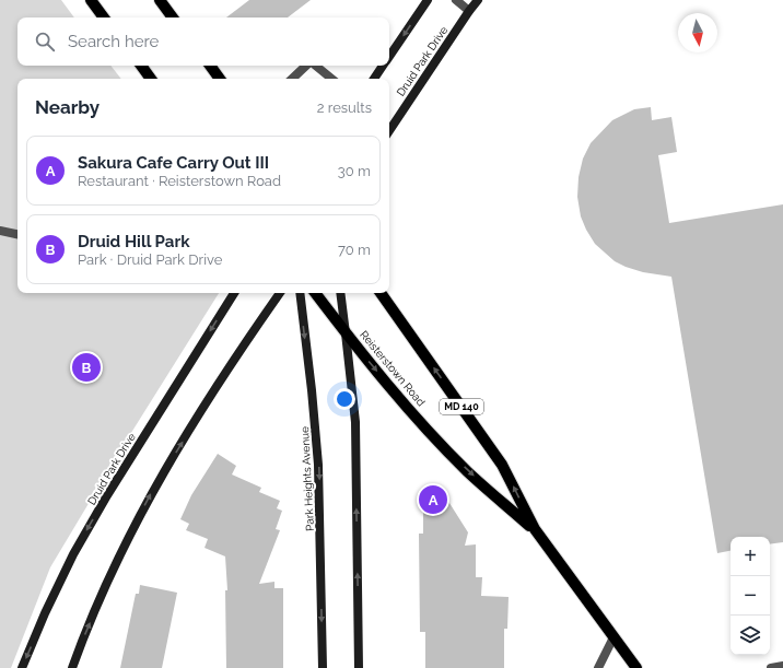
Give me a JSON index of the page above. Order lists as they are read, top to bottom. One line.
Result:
{"streets":{"main road":["Druid Park Drive","Reisterstown Road","MD 140","Park Heights Avenue"]},"north":"bottom","page":{"search":"Search here","heading":["Nearby","2 results"],"list":[{"mark":"A","name":"Sakura Cafe Carry Out III","note":"Restaurant · Reisterstown Road","value":"30 m"},{"mark":"B","name":"Druid Hill Park","note":"Park · Druid Park Drive","value":"70 m"}],"pins":["B","A"],"map_buttons":["+","−"]}}
